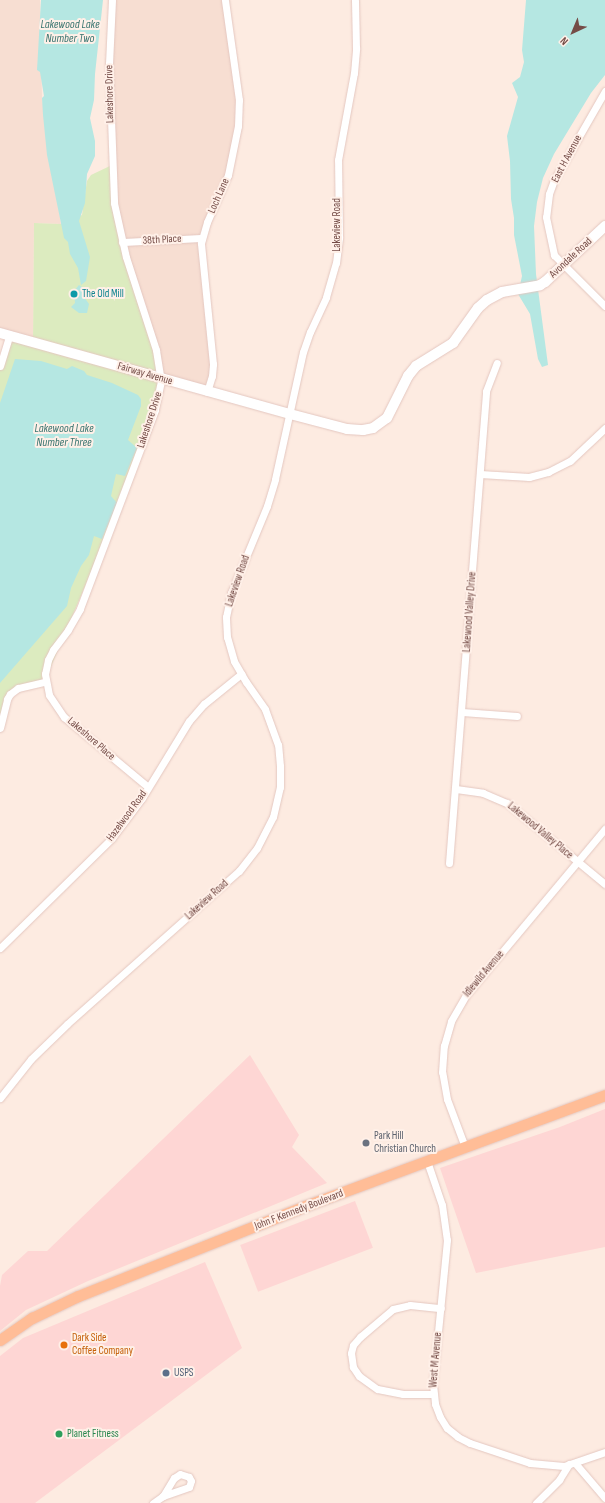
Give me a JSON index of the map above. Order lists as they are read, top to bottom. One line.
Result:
{"streets":{"main road":["John F Kennedy Boulevard"],"street":["Lakeshore Drive","East H Avenue","Loch Lane","Lakeview Road","38th Place","Avondale Road","Fairway Avenue","Lakewood Valley Drive","Lakeshore Place","Hazelwood Road","Lakewood Valley Place","Idlewild Avenue","West M Avenue"]},"crossings":[["Lakeshore Drive","38th Place"],["Lakeshore Drive","Fairway Avenue"],["Lakeshore Drive","Lakeshore Place"],["East H Avenue","Avondale Road"],["Loch Lane","38th Place"],["Loch Lane","Fairway Avenue"],["Lakeview Road","Avondale Road"],["Lakeview Road","Fairway Avenue"],["Lakeview Road","Hazelwood Road"],["Avondale Road","Fairway Avenue"],["Lakewood Valley Drive","Lakewood Valley Place"],["Lakeshore Place","Hazelwood Road"],["Lakewood Valley Place","Idlewild Avenue"],["Idlewild Avenue","John F Kennedy Boulevard"],["John F Kennedy Boulevard","West M Avenue"]],"water":["Lakewood Lake Number Two","Lakewood Lake Number Three"],"places":["The Old Mill","Park Hill Christian Church","Dark Side Coffee Company","USPS","Planet Fitness"],"north":"bottom left"}
